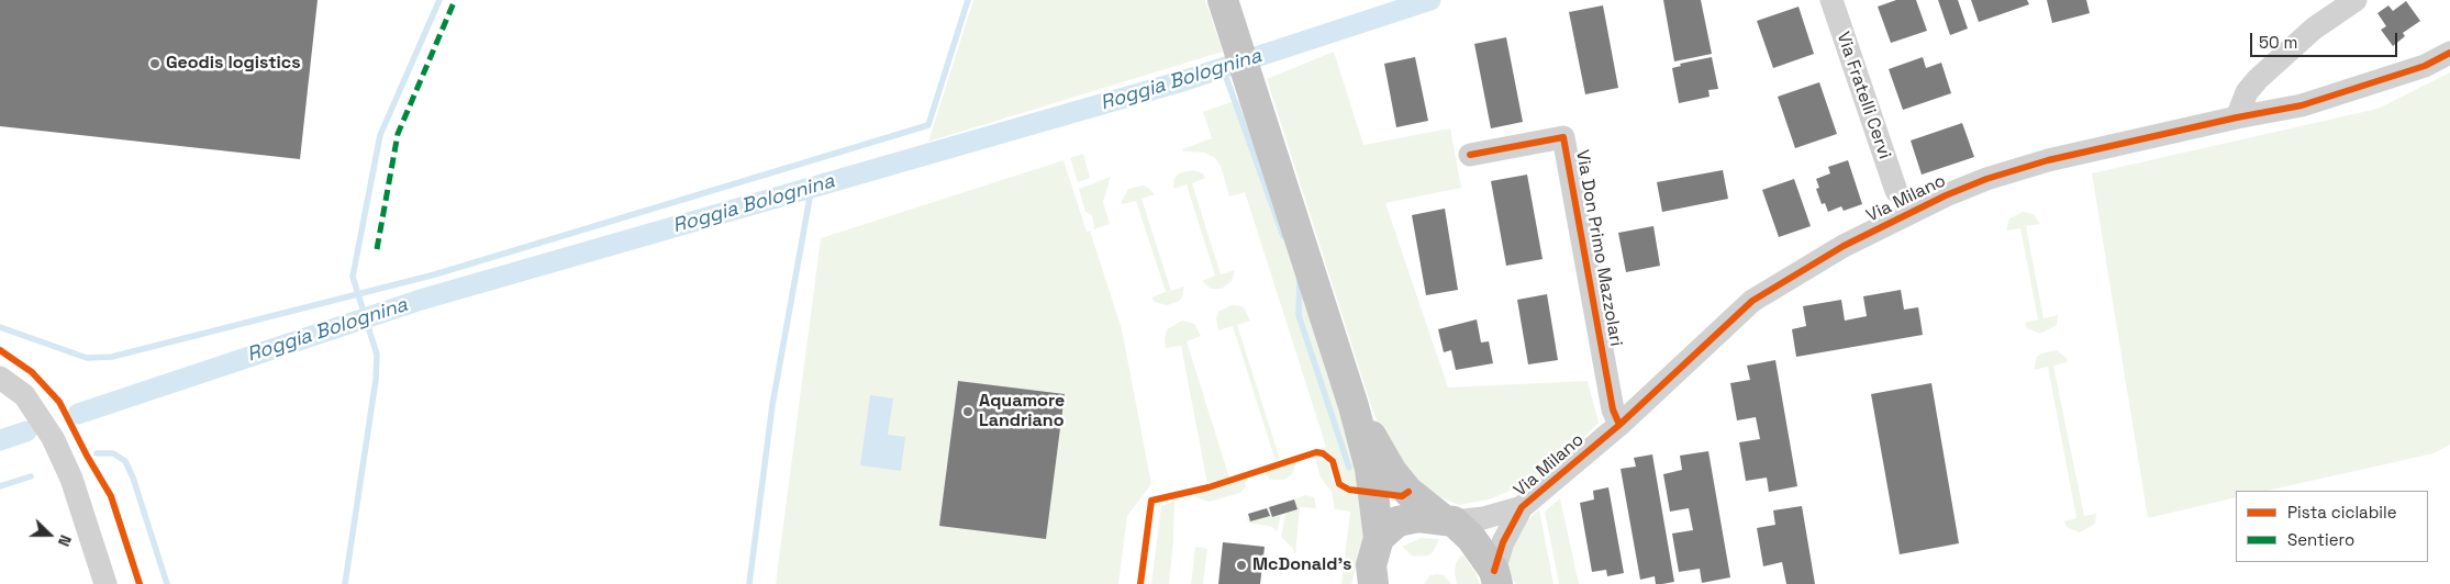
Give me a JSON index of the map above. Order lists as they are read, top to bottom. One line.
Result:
{"streets":{"street":["Via Fratelli Cervi","Via Milano","Via Don Primo Mazzolari"]},"crossings":[["Via Milano","Via Don Primo Mazzolari"]],"water":["Roggia Bolognina"],"places":["Geodis logistics","Aquamore Landriano","McDonald's"],"legend":["Pista ciclabile","Sentiero"],"scale_bar":"50 m","north":"right"}
